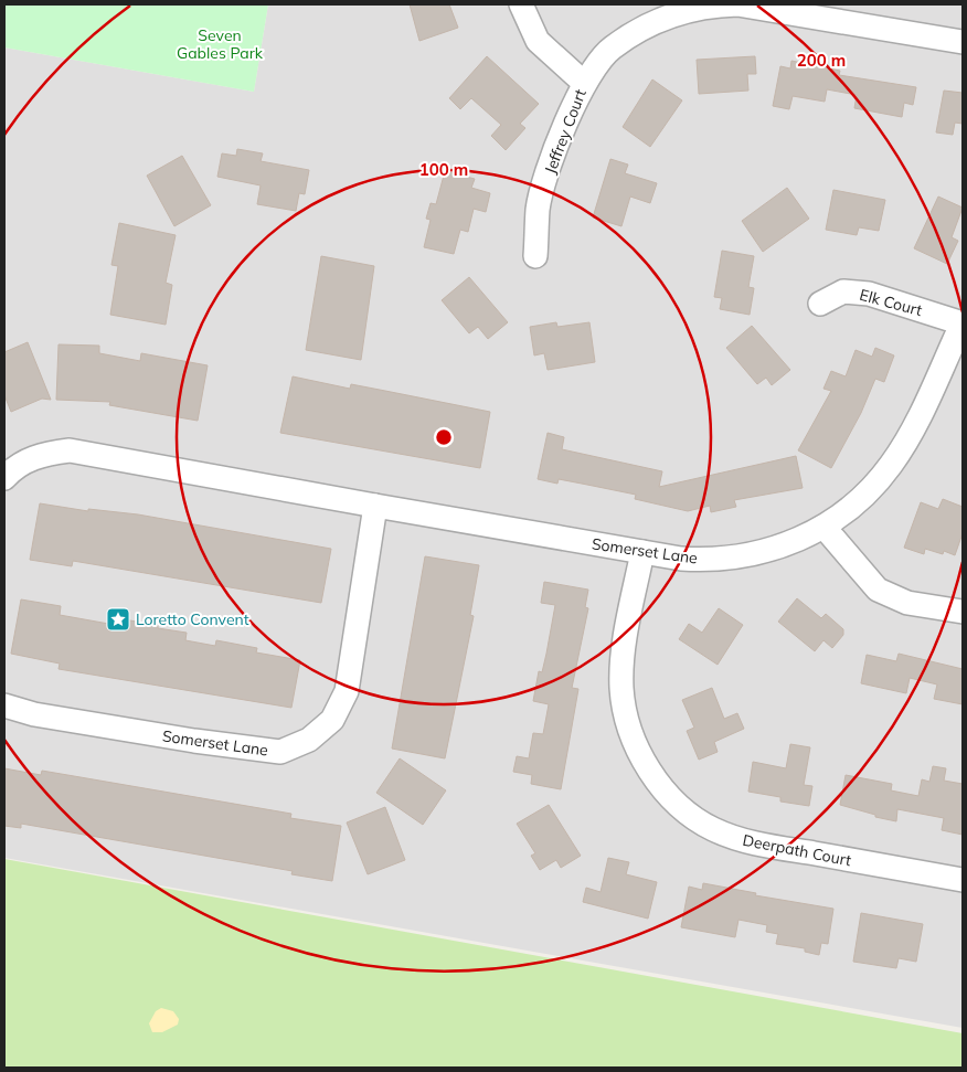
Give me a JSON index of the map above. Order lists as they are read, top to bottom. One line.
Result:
{"streets":{"street":["Jeffrey Court","Elk Court","Somerset Lane","Deerpath Court"]},"crossings":[["Elk Court","Somerset Lane"],["Somerset Lane","Deerpath Court"]],"parks":["Seven Gables Park"],"places":{"place":["Loretto Convent"]},"rings":["200 m","100 m"]}
